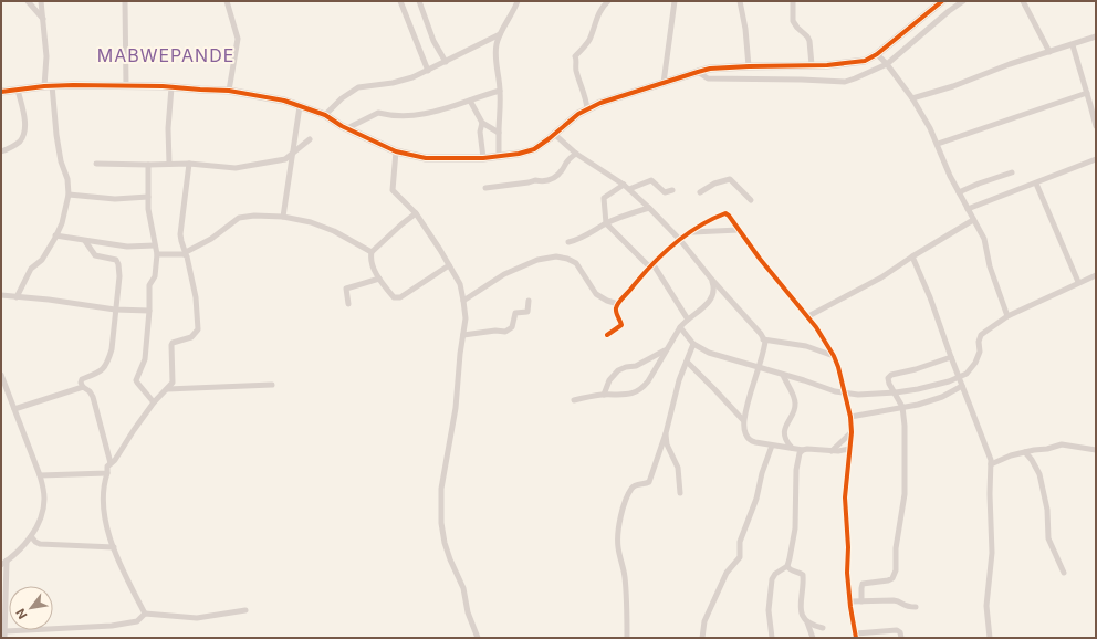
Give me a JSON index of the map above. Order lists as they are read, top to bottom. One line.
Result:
{"districts":["MABWEPANDE"],"north":"bottom left"}
